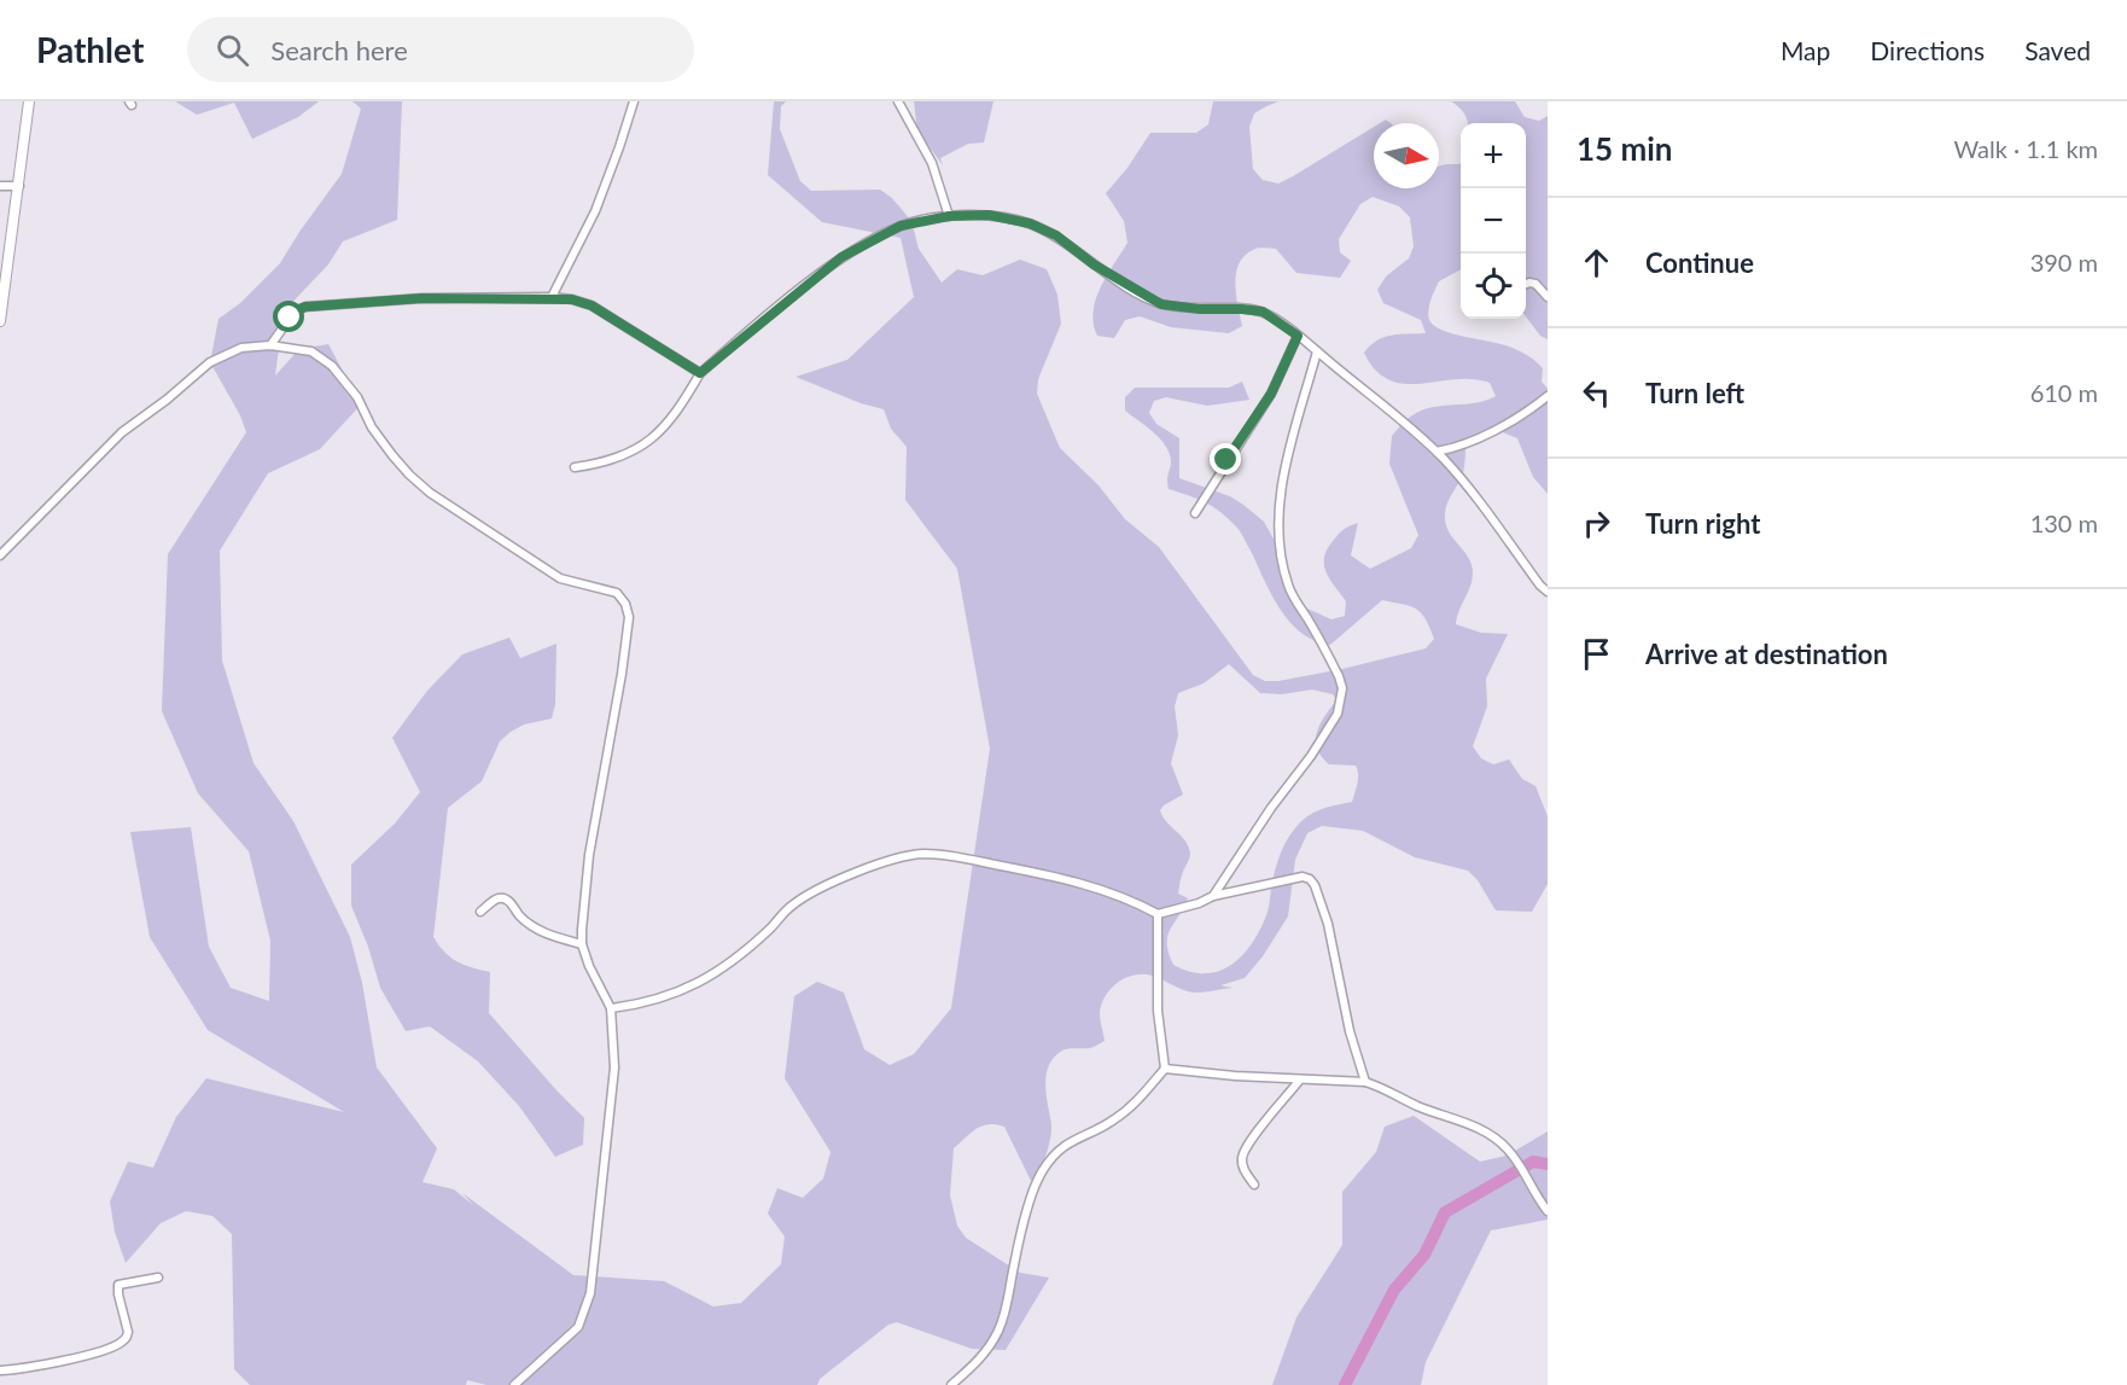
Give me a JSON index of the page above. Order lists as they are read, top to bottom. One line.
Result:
{"north":"right","page":{"header":"Pathlet","search":"Search here","nav":["Map","Directions","Saved"],"heading":["15 min","Walk · 1.1 km"],"map_buttons":["+","−"],"list":[["Continue","390 m"],["Turn left","610 m"],["Turn right","130 m"],"Arrive at destination"]}}
